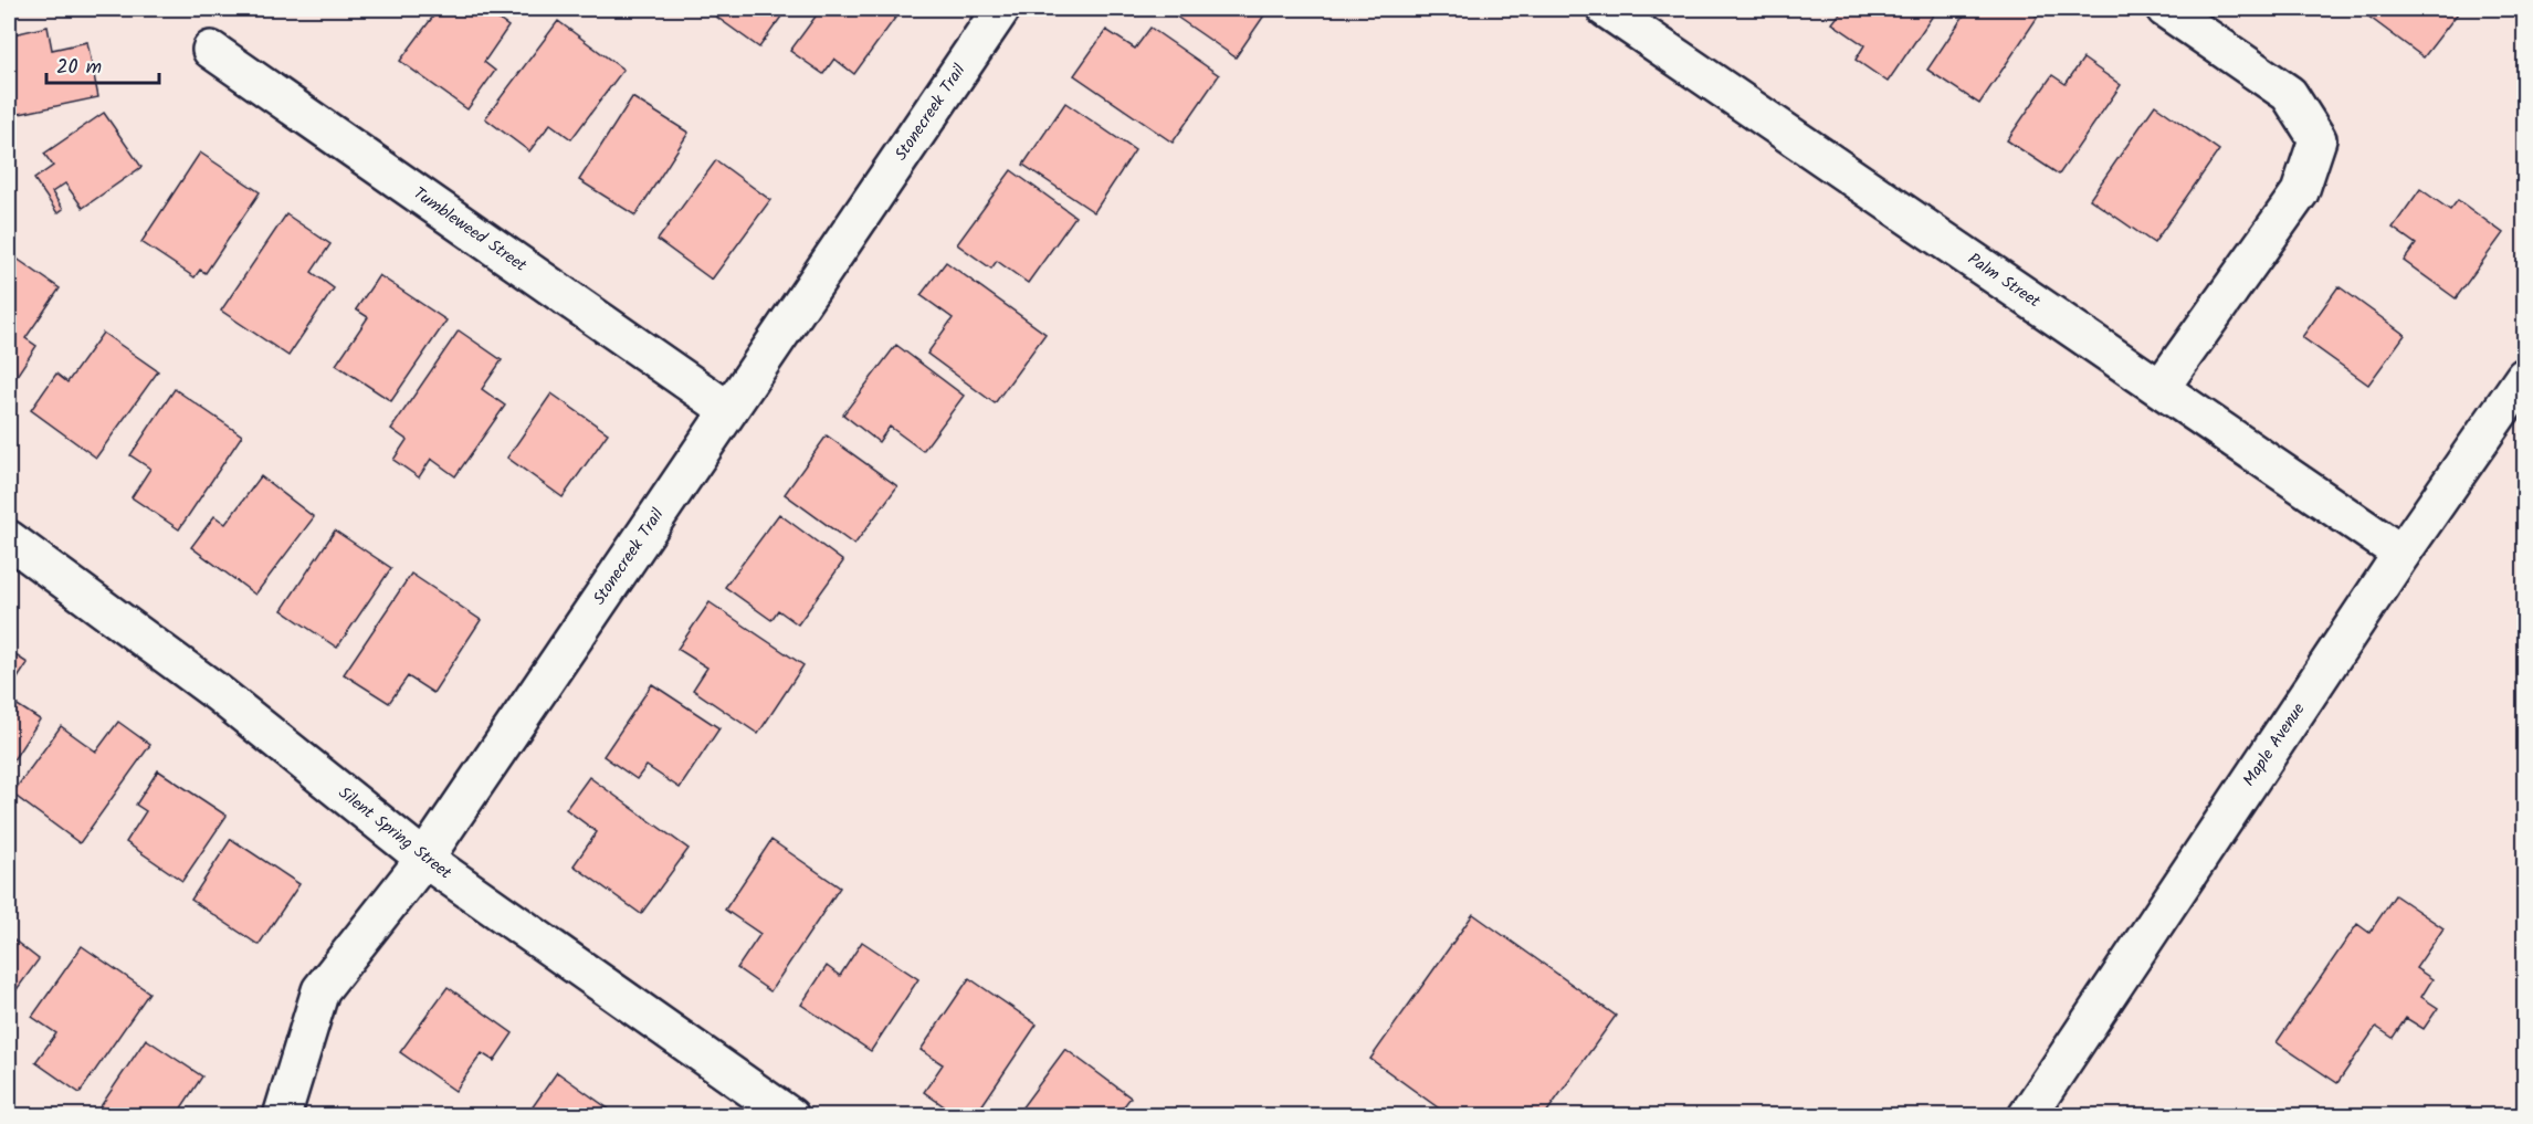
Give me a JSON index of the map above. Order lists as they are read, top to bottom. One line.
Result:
{"streets":{"street":["Stonecreek Trail","Tumbleweed Street","Palm Street","Maple Avenue","Silent Spring Street"]},"crossings":[["Stonecreek Trail","Tumbleweed Street"],["Stonecreek Trail","Silent Spring Street"],["Palm Street","Maple Avenue"]],"scale_bar":"20 m"}
